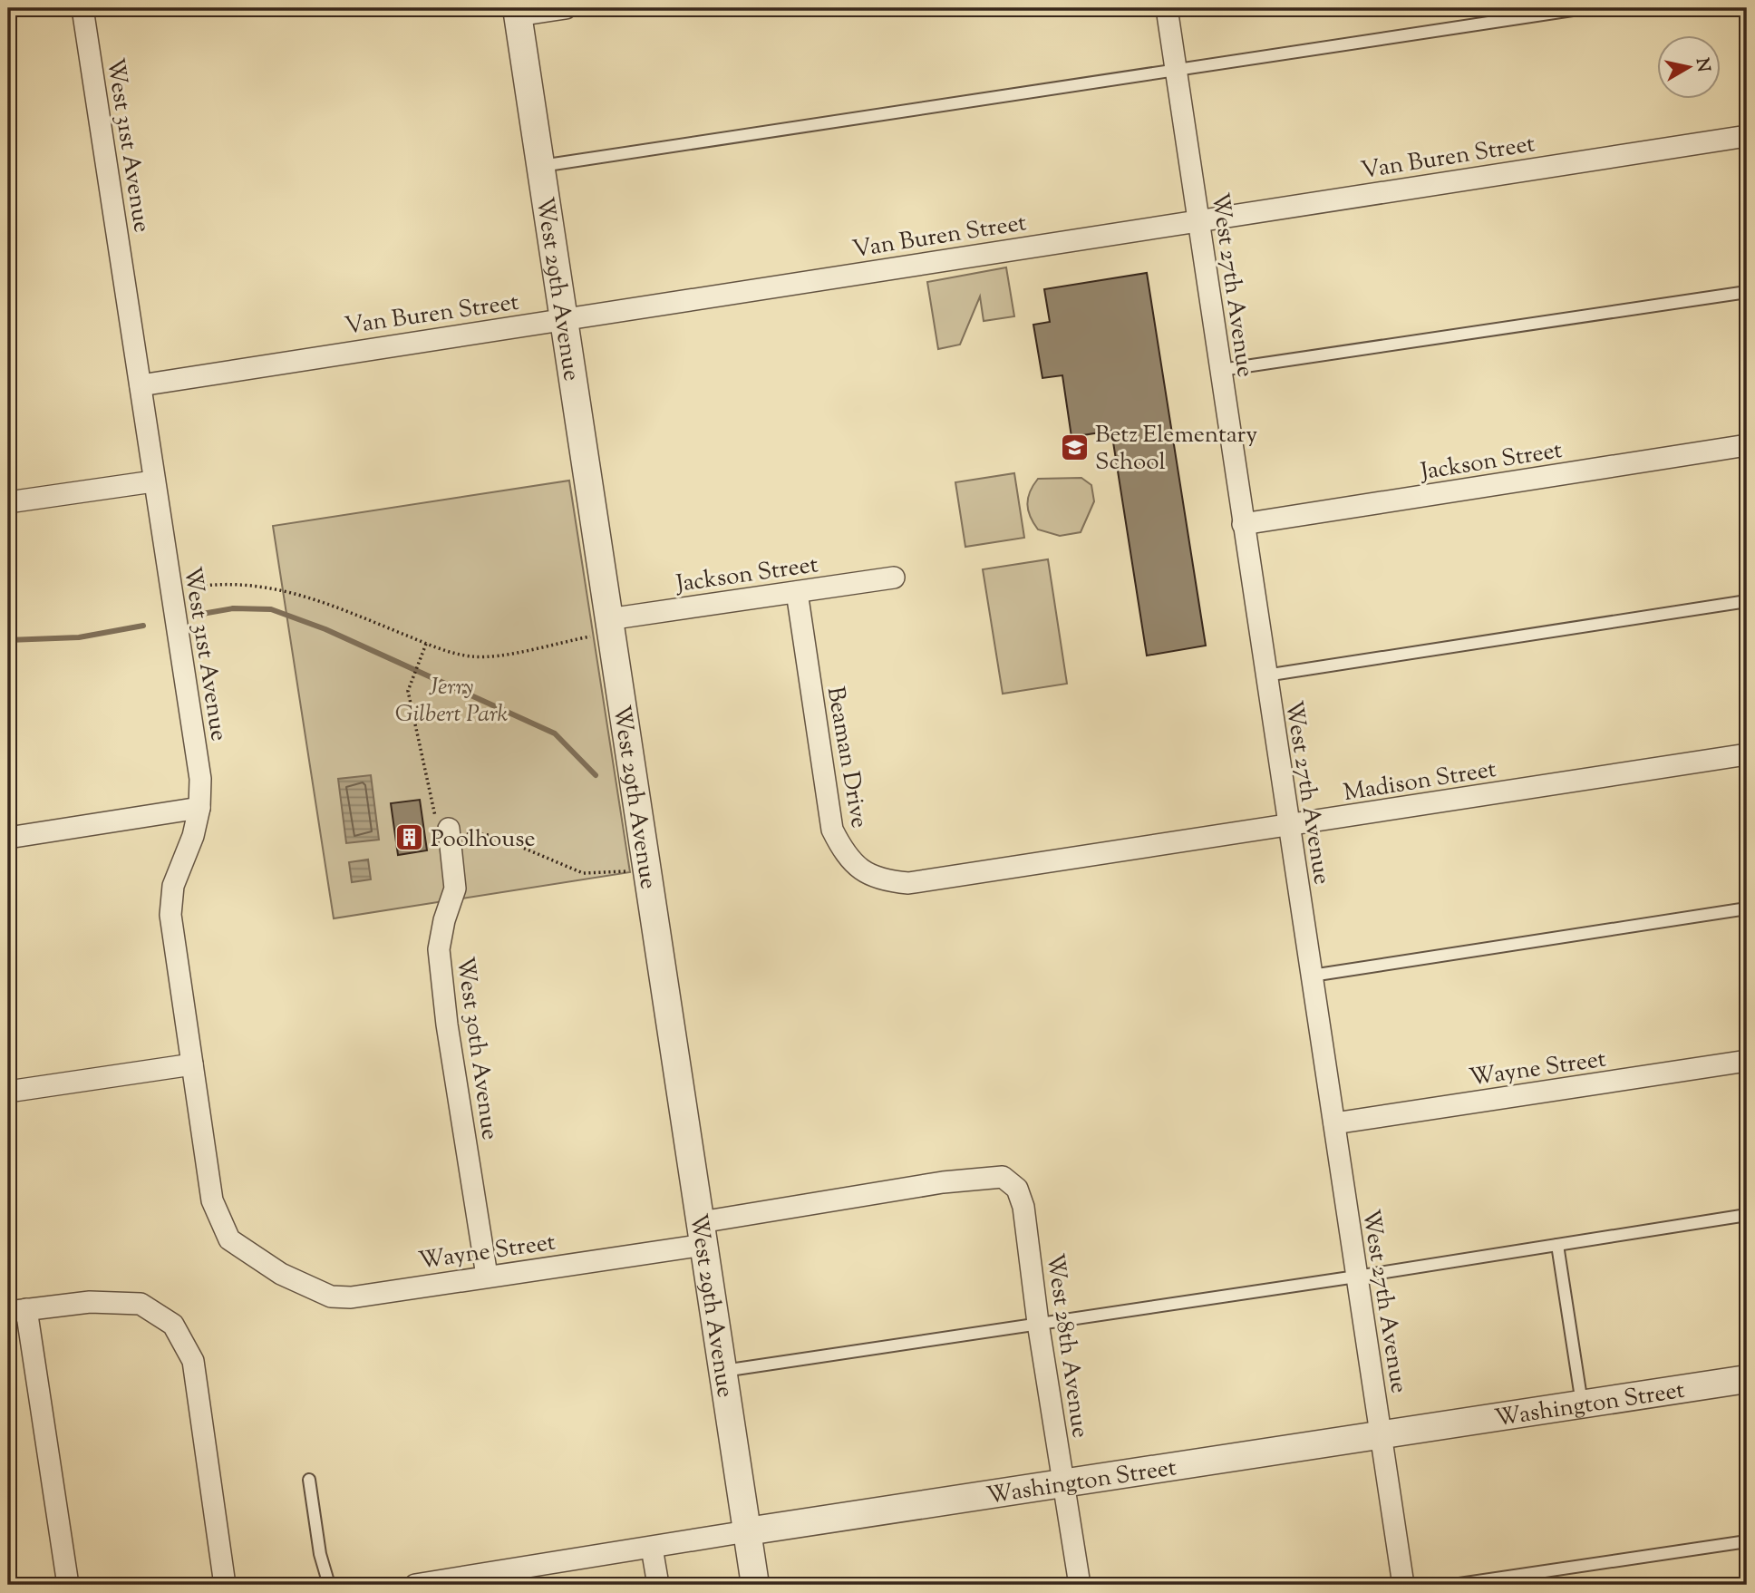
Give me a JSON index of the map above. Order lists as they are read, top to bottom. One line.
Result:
{"streets":{"street":["West 31st Avenue","Van Buren Street","West 27th Avenue","West 29th Avenue","Jackson Street","Beaman Drive","Madison Street","West 30th Avenue","Wayne Street","West 28th Avenue","Washington Street"]},"crossings":[["West 31st Avenue","Van Buren Street"],["West 31st Avenue","Wayne Street"],["Van Buren Street","West 27th Avenue"],["Van Buren Street","West 29th Avenue"],["West 27th Avenue","Jackson Street"],["West 27th Avenue","Madison Street"],["West 27th Avenue","Wayne Street"],["West 27th Avenue","Washington Street"],["West 29th Avenue","Jackson Street"],["West 29th Avenue","Wayne Street"],["West 29th Avenue","Washington Street"],["Jackson Street","Beaman Drive"],["Beaman Drive","Madison Street"],["West 30th Avenue","Wayne Street"],["Wayne Street","West 28th Avenue"],["West 28th Avenue","Washington Street"]],"parks":["Jerry Gilbert Park"],"places":{"school or university":["Betz Elementary School"],"building":["Poolhouse"]},"north":"right"}
